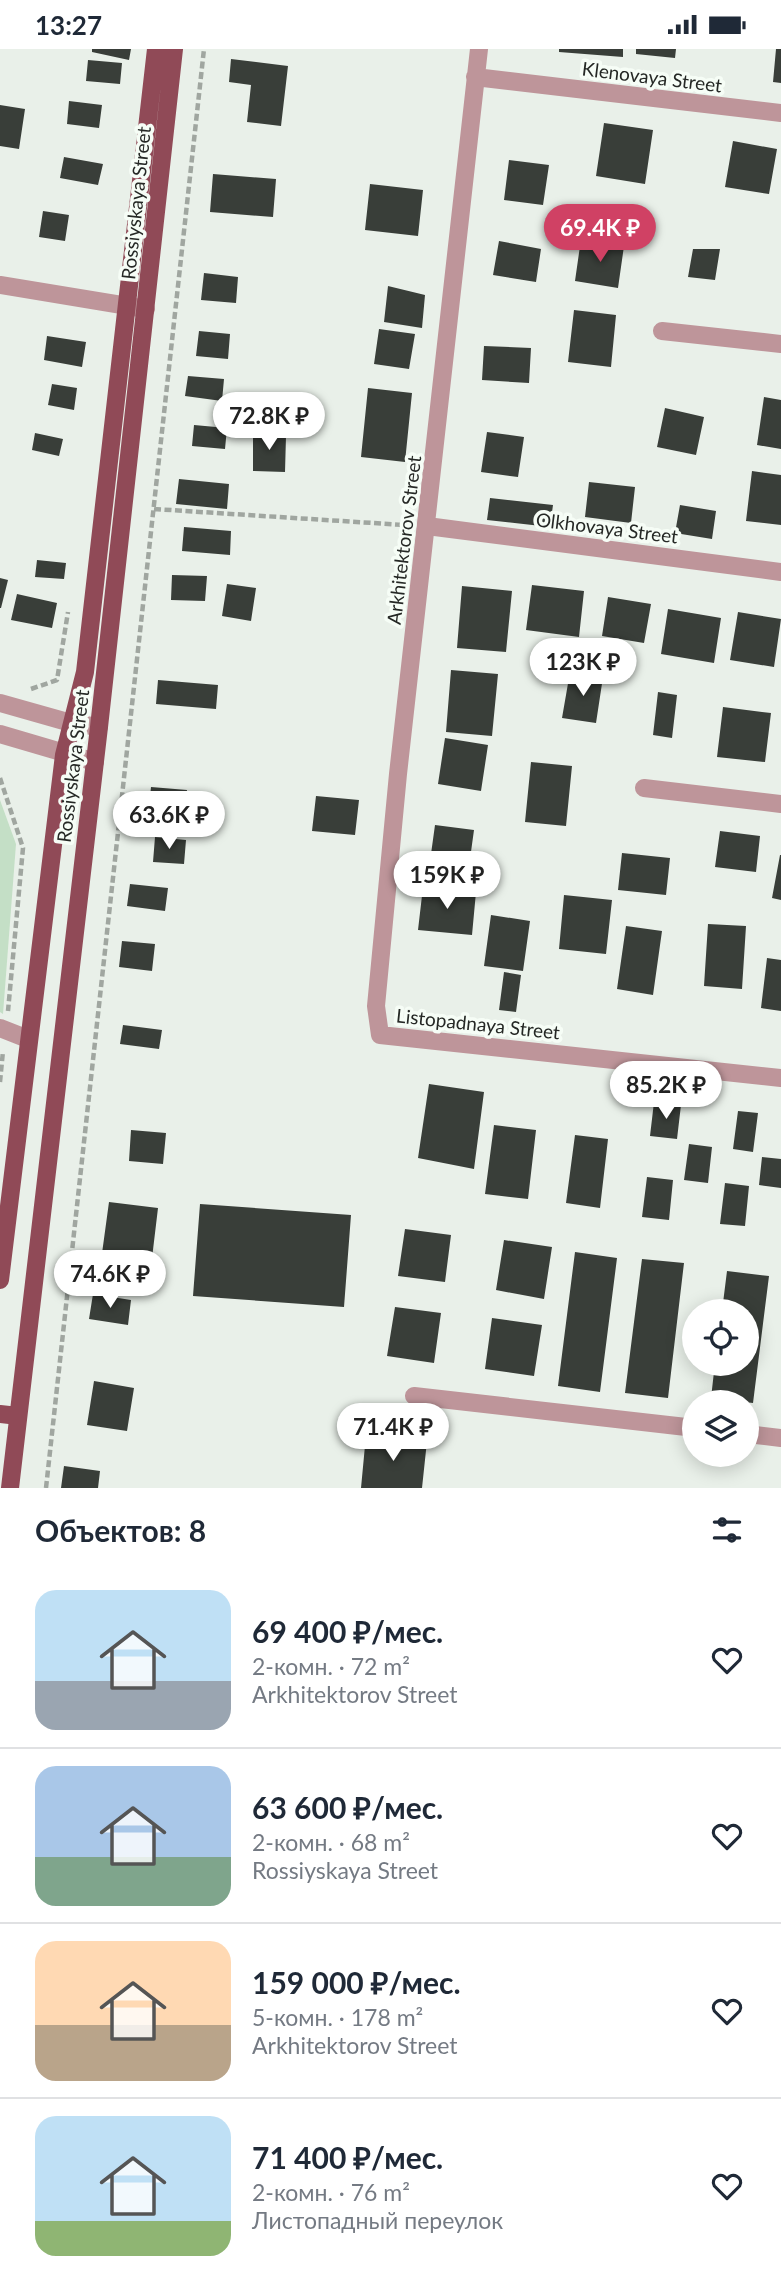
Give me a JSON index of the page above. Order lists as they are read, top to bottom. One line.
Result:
{"streets":{"main road":["Rossiyskaya Street"],"street":["Klenovaya Street","Olkhovaya Street","Arkhitektorov Street","Listopadnaya Street"]},"crossings":[["Klenovaya Street","Arkhitektorov Street"],["Olkhovaya Street","Arkhitektorov Street"],["Arkhitektorov Street","Listopadnaya Street"]],"page":{"status":"13:27","price":["69.4K ₽","72.8K ₽","123K ₽","63.6K ₽","159K ₽","85.2K ₽","74.6K ₽","71.4K ₽"],"heading":"Объектов: 8","list":[{"name":"69 400 ₽/мес.","note":"2-комн. · 72 m² · Arkhitektorov Street"},{"name":"63 600 ₽/мес.","note":"2-комн. · 68 m² · Rossiyskaya Street"},{"name":"159 000 ₽/мес.","note":"5-комн. · 178 m² · Arkhitektorov Street"},{"name":"71 400 ₽/мес.","note":"2-комн. · 76 m² · Листопадный переулок"}]}}
